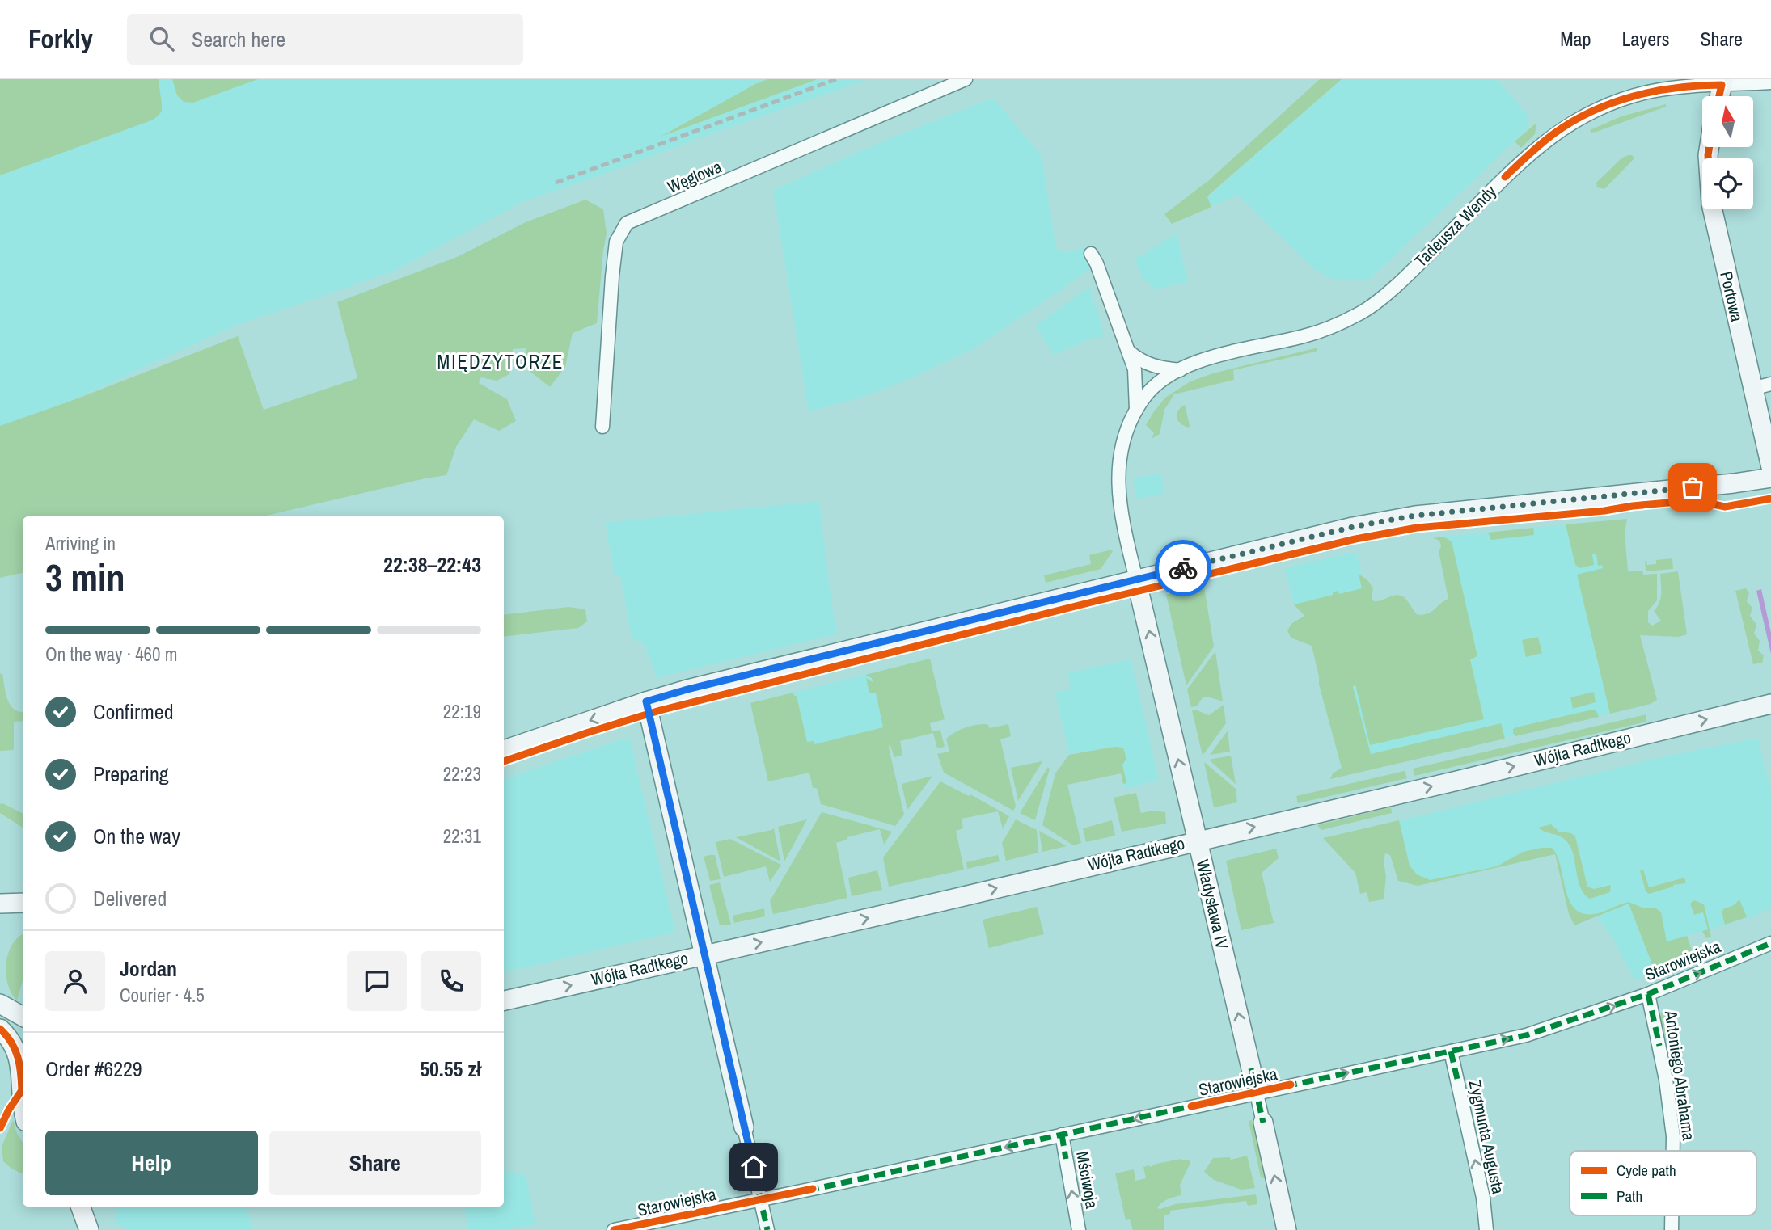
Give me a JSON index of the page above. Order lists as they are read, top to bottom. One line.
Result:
{"streets":{"street":["Węglowa","Tadeusza Wendy","Portowa","Wójta Radtkego","Władysława IV","Starowiejska","Antoniego Abrahama","Zygmunta Augusta","Mściwoja"]},"crossings":[["Tadeusza Wendy","Władysława IV"],["Wójta Radtkego","Władysława IV"],["Władysława IV","Starowiejska"],["Starowiejska","Antoniego Abrahama"],["Starowiejska","Zygmunta Augusta"],["Starowiejska","Mściwoja"]],"one_way":["Wójta Radtkego","Władysława IV","Zygmunta Augusta","Mściwoja"],"districts":["MIĘDZYTORZE"],"legend":["Cycle path","Path"],"north":"top","page":{"header":"Forkly","search":"Search here","nav":["Map","Layers","Share"],"heading":["3 min","Arriving in","22:38–22:43"],"panel":["Jordan","Courier · 4.5","Order #6229","50.55 zł"],"bar":"On the way · 460 m","list":[["Confirmed","22:19"],["Preparing","22:23"],["On the way","22:31"],"Delivered"],"buttons":["Help","Share"]}}
